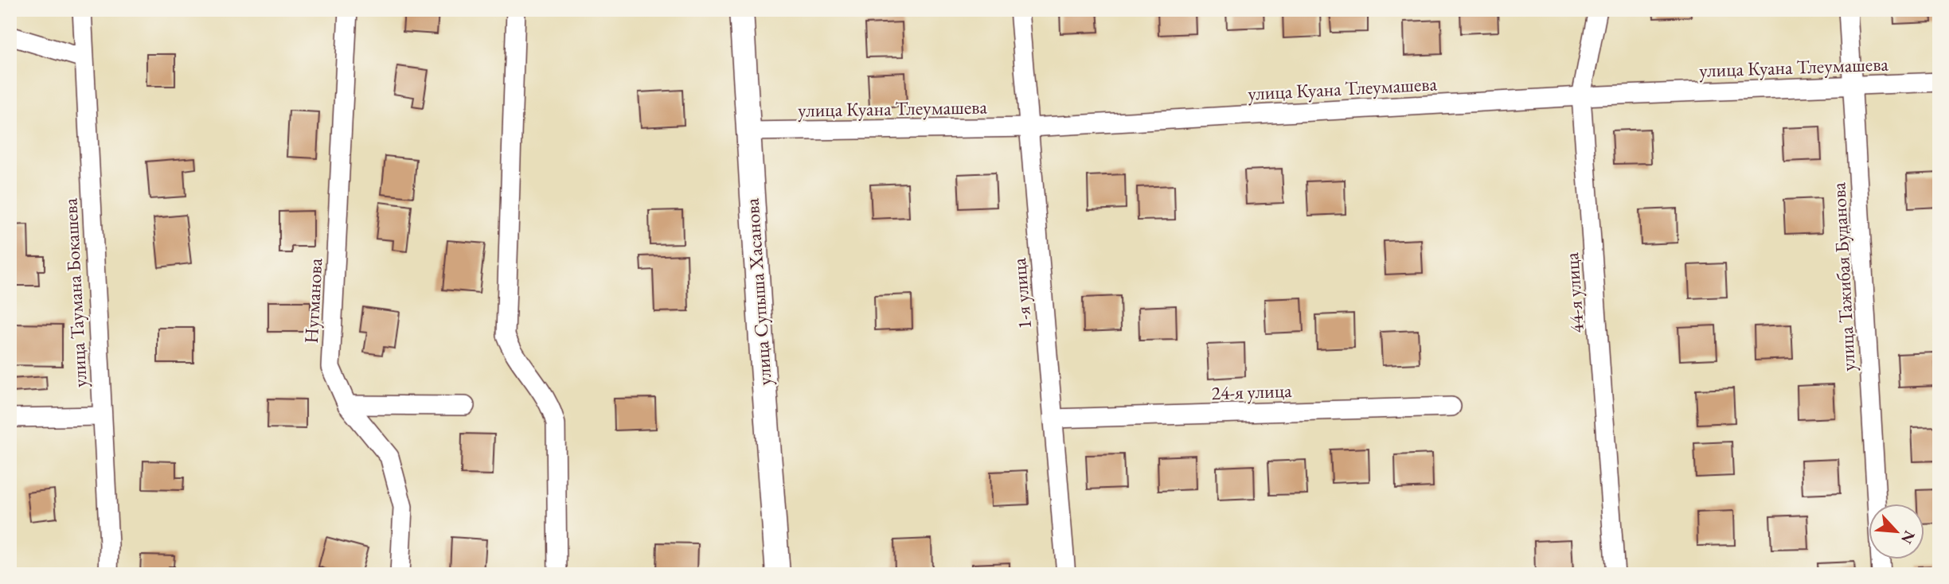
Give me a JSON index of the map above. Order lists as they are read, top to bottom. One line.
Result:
{"streets":{"street":["улица Куана Тлеумашева","улица Тажибая Буданова","улица Супыша Хасанова","улица Таумана Бокашева","44-я улица","1-я улица","Нугманова","24-я улица"]},"crossings":[["улица Куана Тлеумашева","улица Тажибая Буданова"],["улица Куана Тлеумашева","улица Супыша Хасанова"],["улица Куана Тлеумашева","44-я улица"],["улица Куана Тлеумашева","1-я улица"],["1-я улица","24-я улица"]],"north":"bottom right"}
